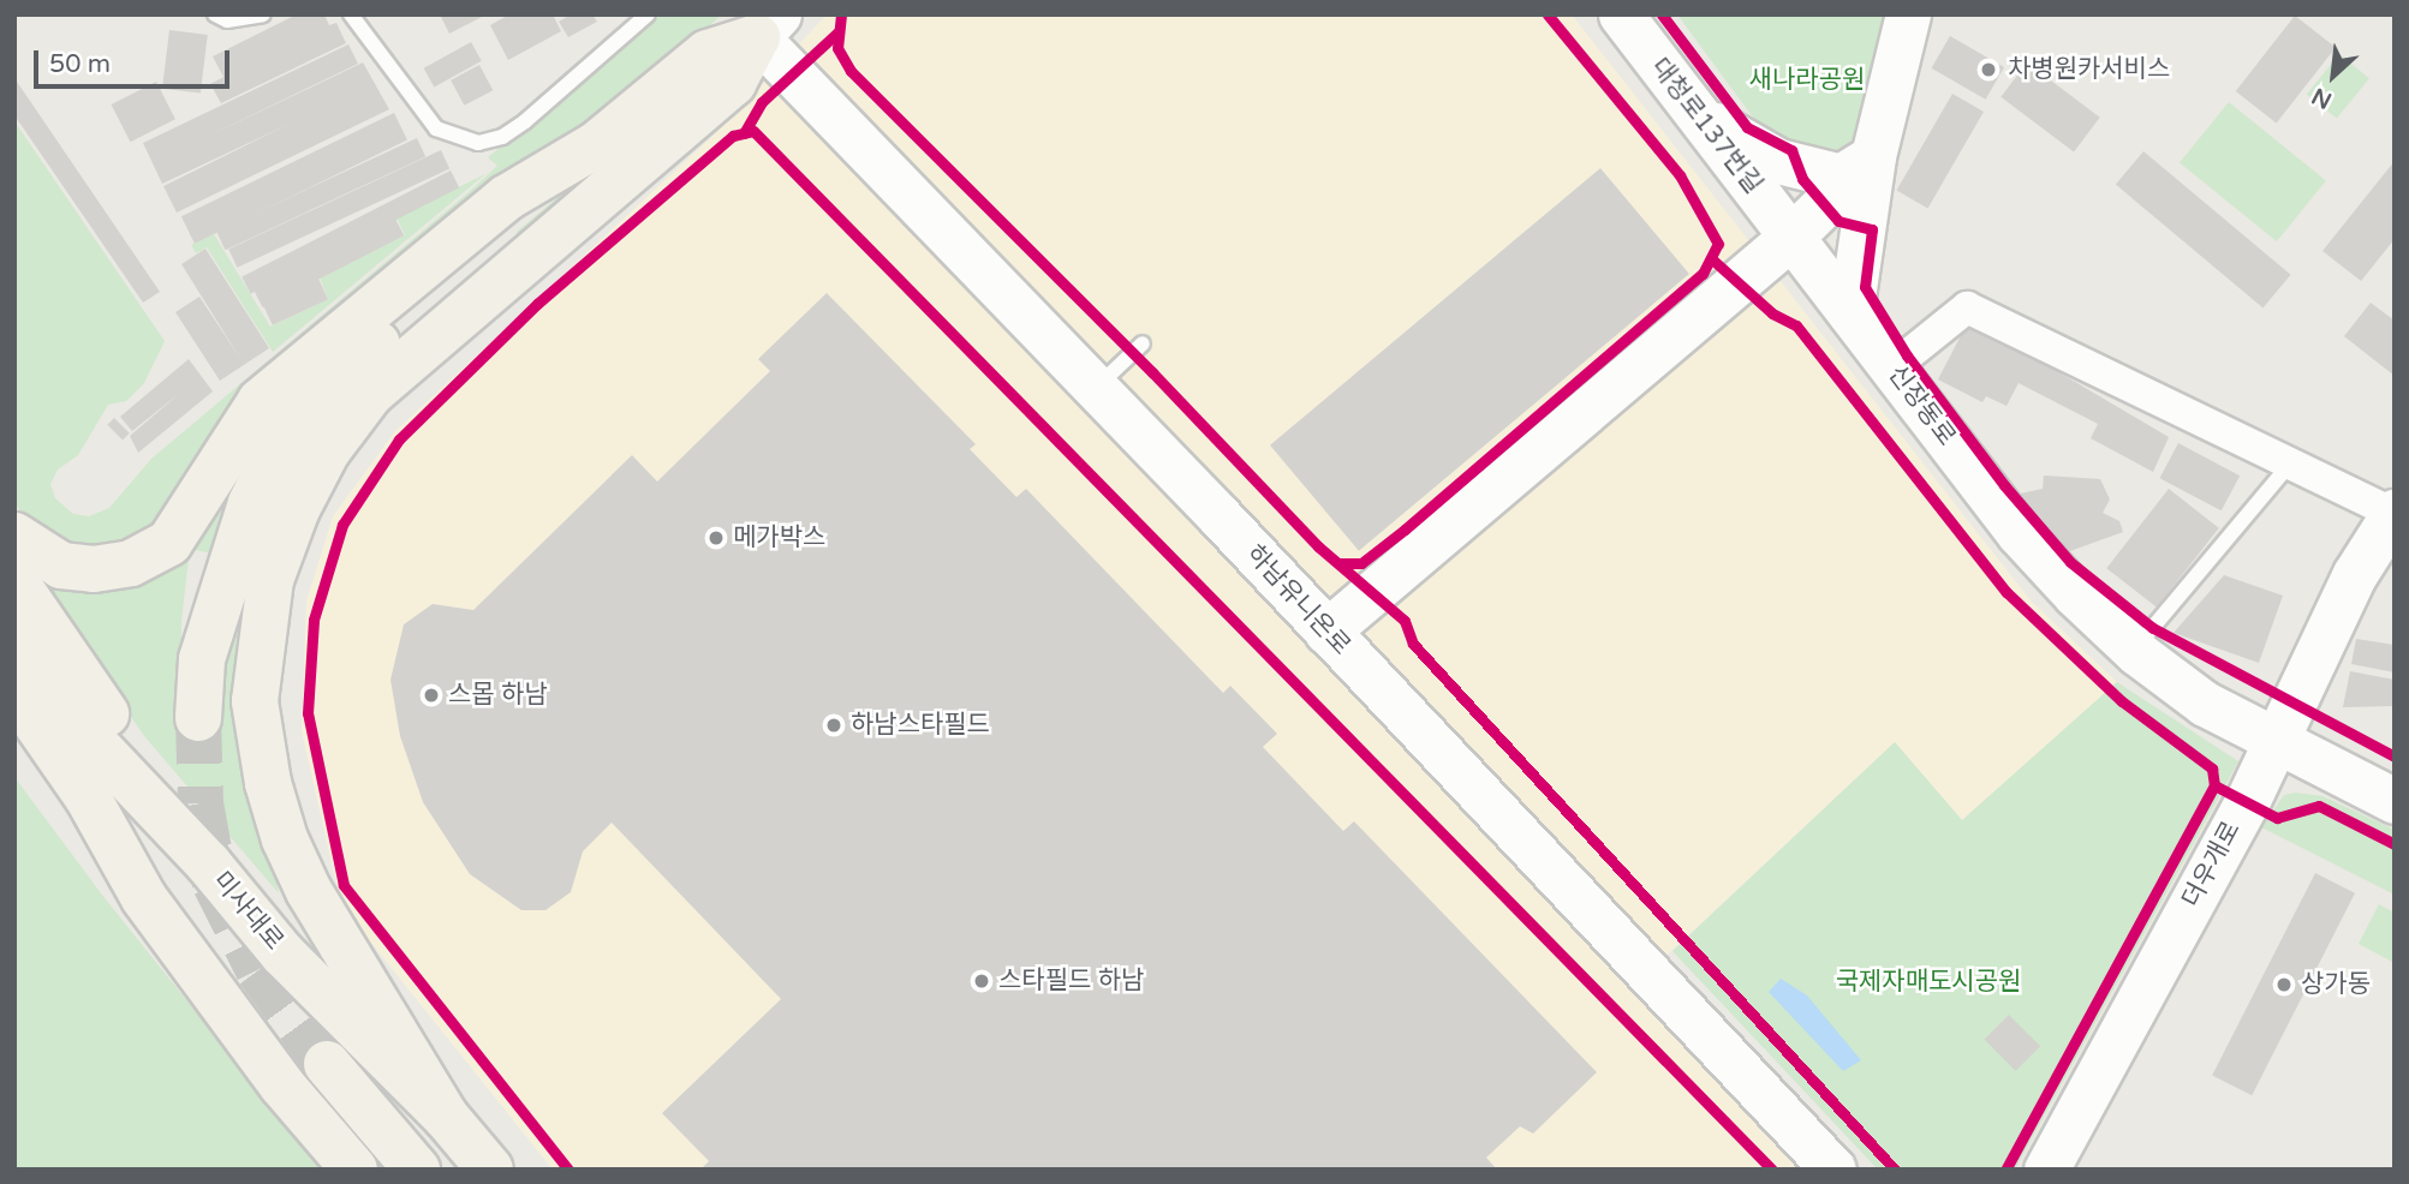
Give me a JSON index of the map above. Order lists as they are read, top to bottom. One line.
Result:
{"streets":{"main road":["대청로137번길","신장동로","하남유니온로","더우개로","미사대로"]},"crossings":[["대청로137번길","신장동로"],["신장동로","더우개로"]],"parks":["새나라공원","국제자매도시공원"],"places":["차병원카서비스","메가박스","스몹 하남","하남스타필드","스타필드 하남","상가동"],"scale_bar":"50 m","north":"bottom left"}
